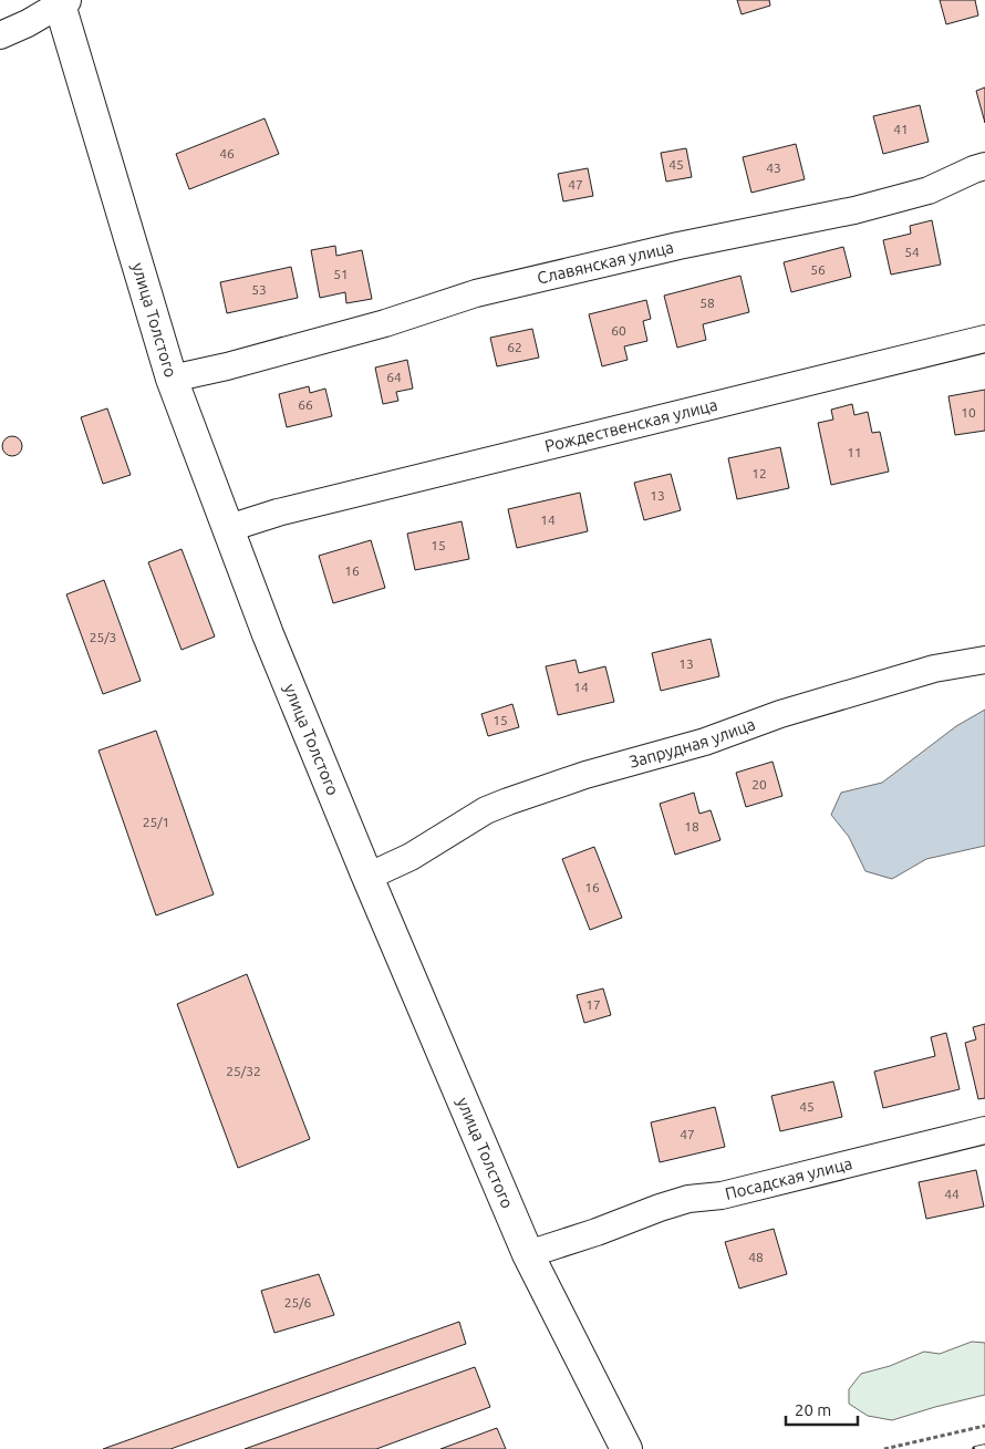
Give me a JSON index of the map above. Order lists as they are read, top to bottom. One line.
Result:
{"streets":{"main road":["улица Толстого"],"street":["Славянская улица","Рождественская улица","Запрудная улица","Посадская улица"]},"crossings":[["Славянская улица","улица Толстого"],["улица Толстого","Рождественская улица"],["улица Толстого","Запрудная улица"],["улица Толстого","Посадская улица"]],"house_numbers":["41","46","45","43","47","54","56","51","53","58","60","62","64","66","10","11","12","13","14","15","16","25/3","13","14","15","20","25/1","18","16","17","25/32","45","47","44","48","25/6"],"scale_bar":"20 m"}
